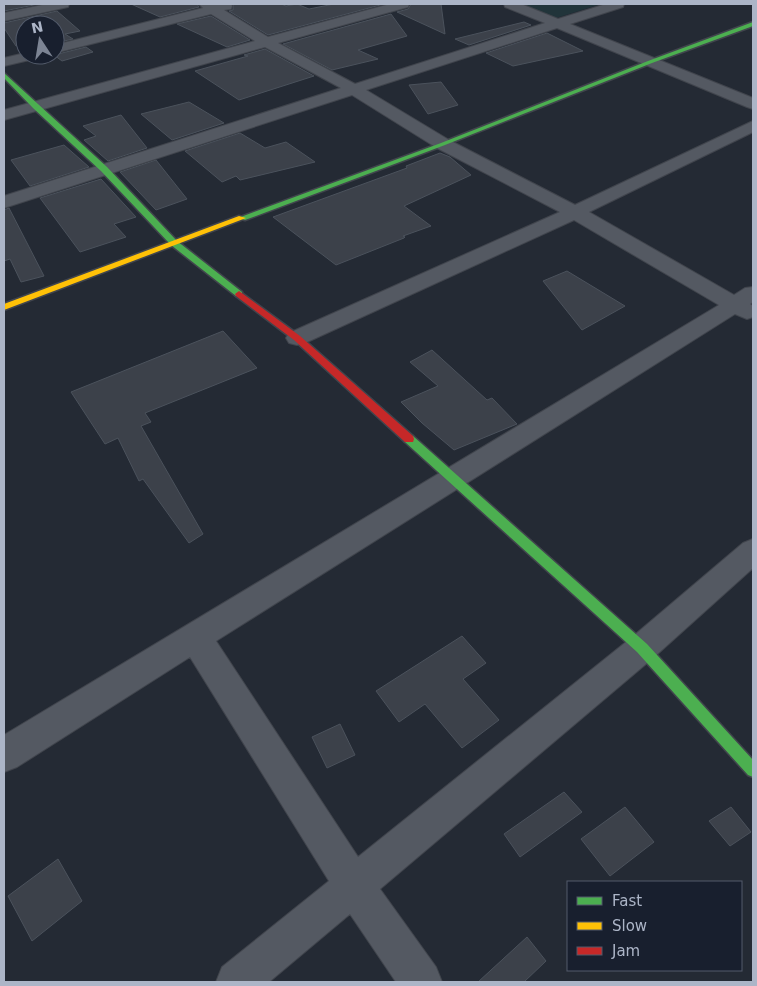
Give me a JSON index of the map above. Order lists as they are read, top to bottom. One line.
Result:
{"legend":["Fast","Slow","Jam"],"north":"top"}
